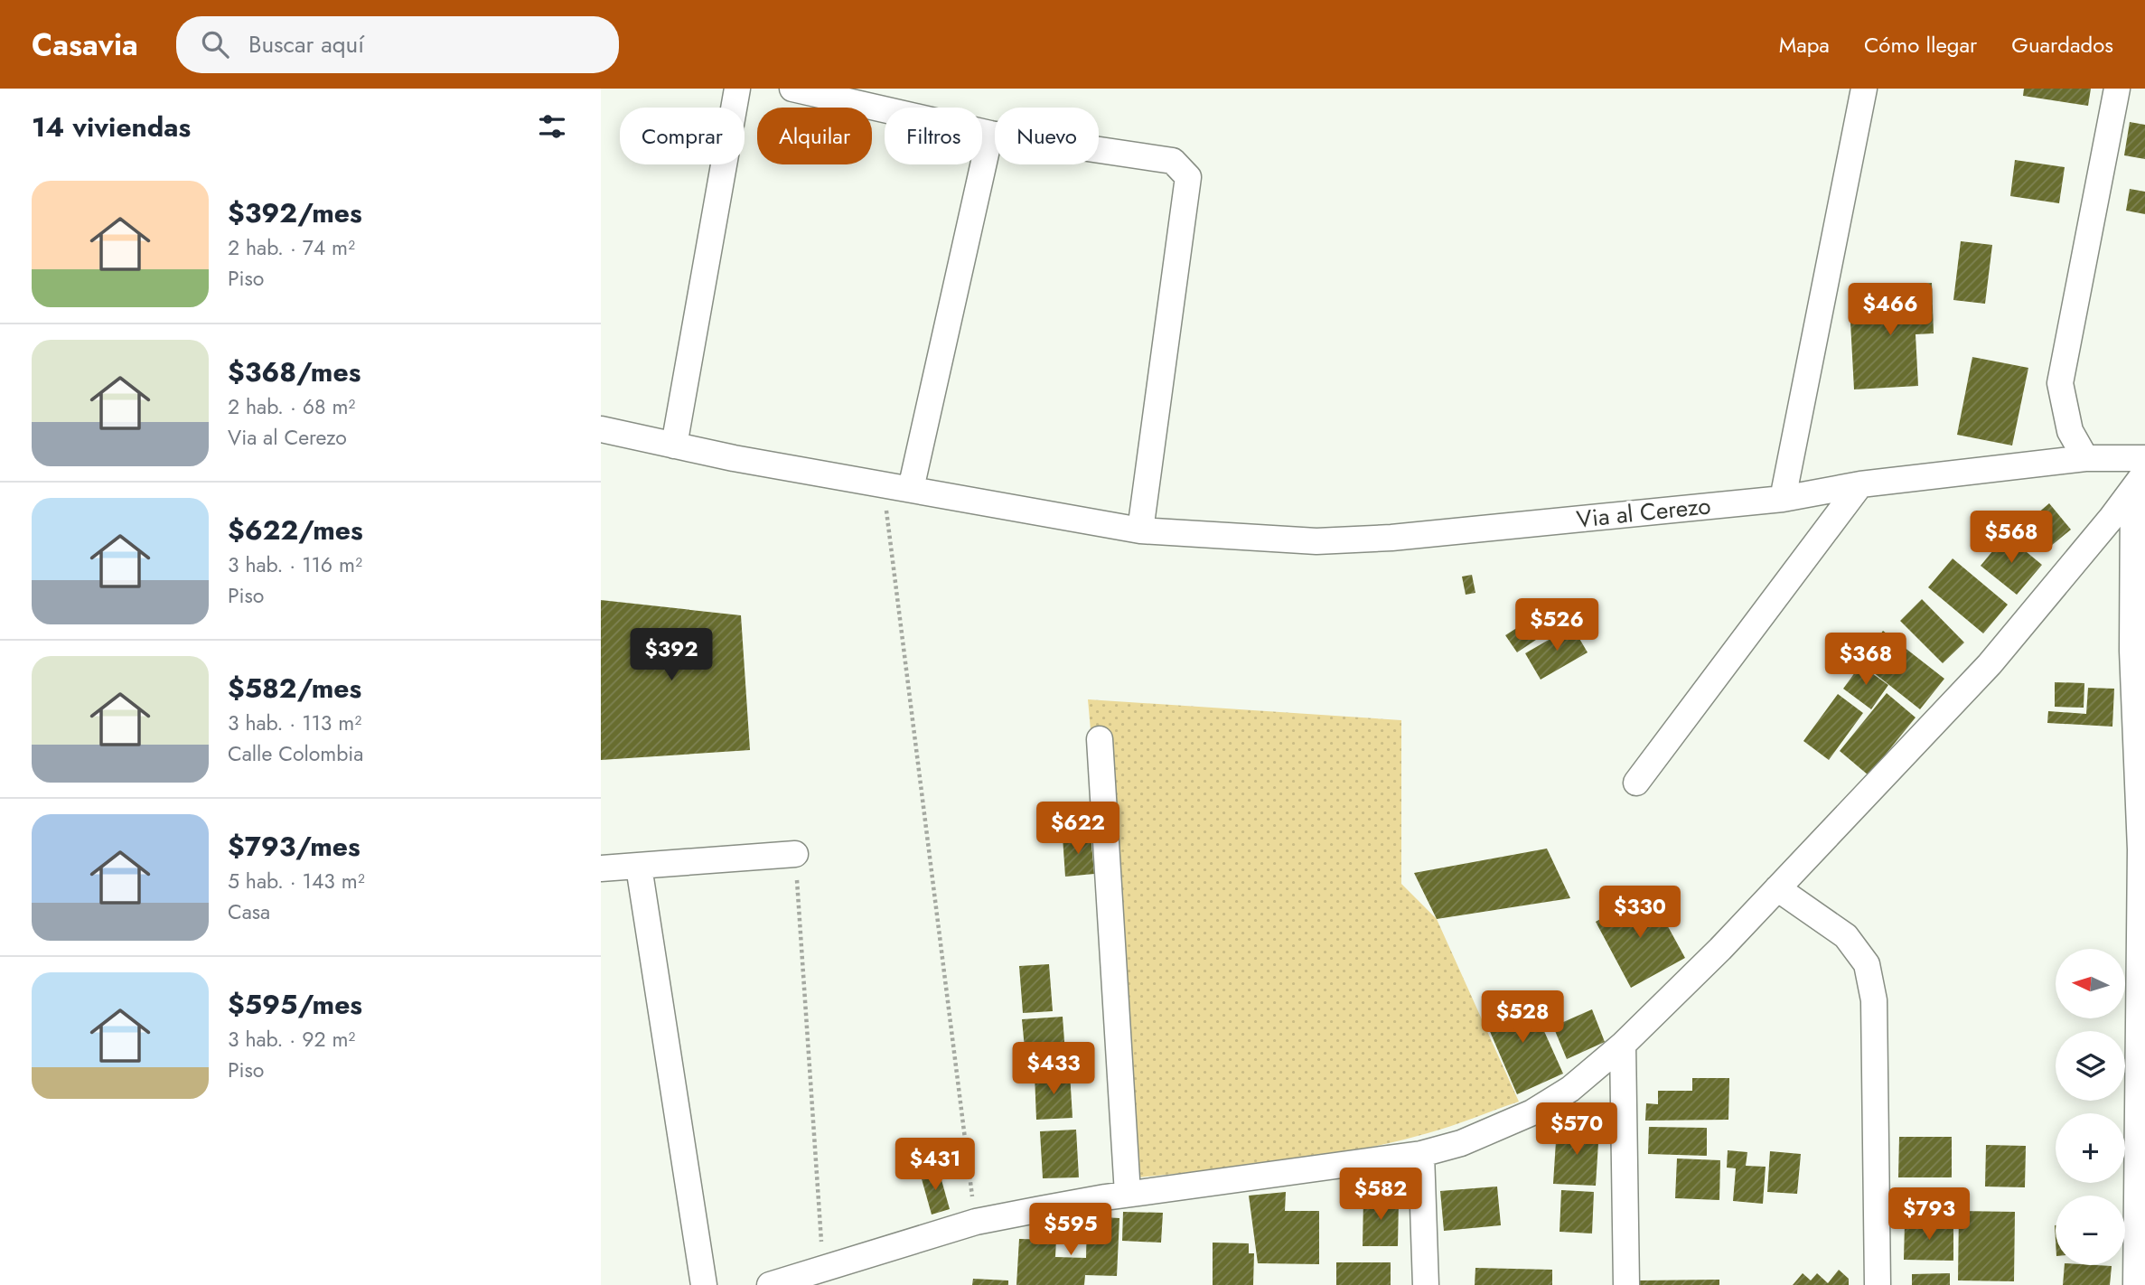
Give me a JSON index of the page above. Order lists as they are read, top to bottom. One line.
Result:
{"streets":{"street":["Via al Cerezo"]},"north":"left","page":{"header":"Casavia","search":"Buscar aquí","nav":["Mapa","Cómo llegar","Guardados"],"heading":"14 viviendas","chip":["Comprar","Alquilar","Filtros","Nuevo"],"list":[{"name":"$392/mes","note":"2 hab. · 74 m² · Piso"},{"name":"$368/mes","note":"2 hab. · 68 m² · Via al Cerezo"},{"name":"$622/mes","note":"3 hab. · 116 m² · Piso"},{"name":"$582/mes","note":"3 hab. · 113 m² · Calle Colombia"},{"name":"$793/mes","note":"5 hab. · 143 m² · Casa"},{"name":"$595/mes","note":"3 hab. · 92 m² · Piso"}],"price":["$466","$568","$526","$392","$368","$622","$330","$528","$433","$570","$431","$582","$793","$595"],"map_buttons":["+","−"]}}
